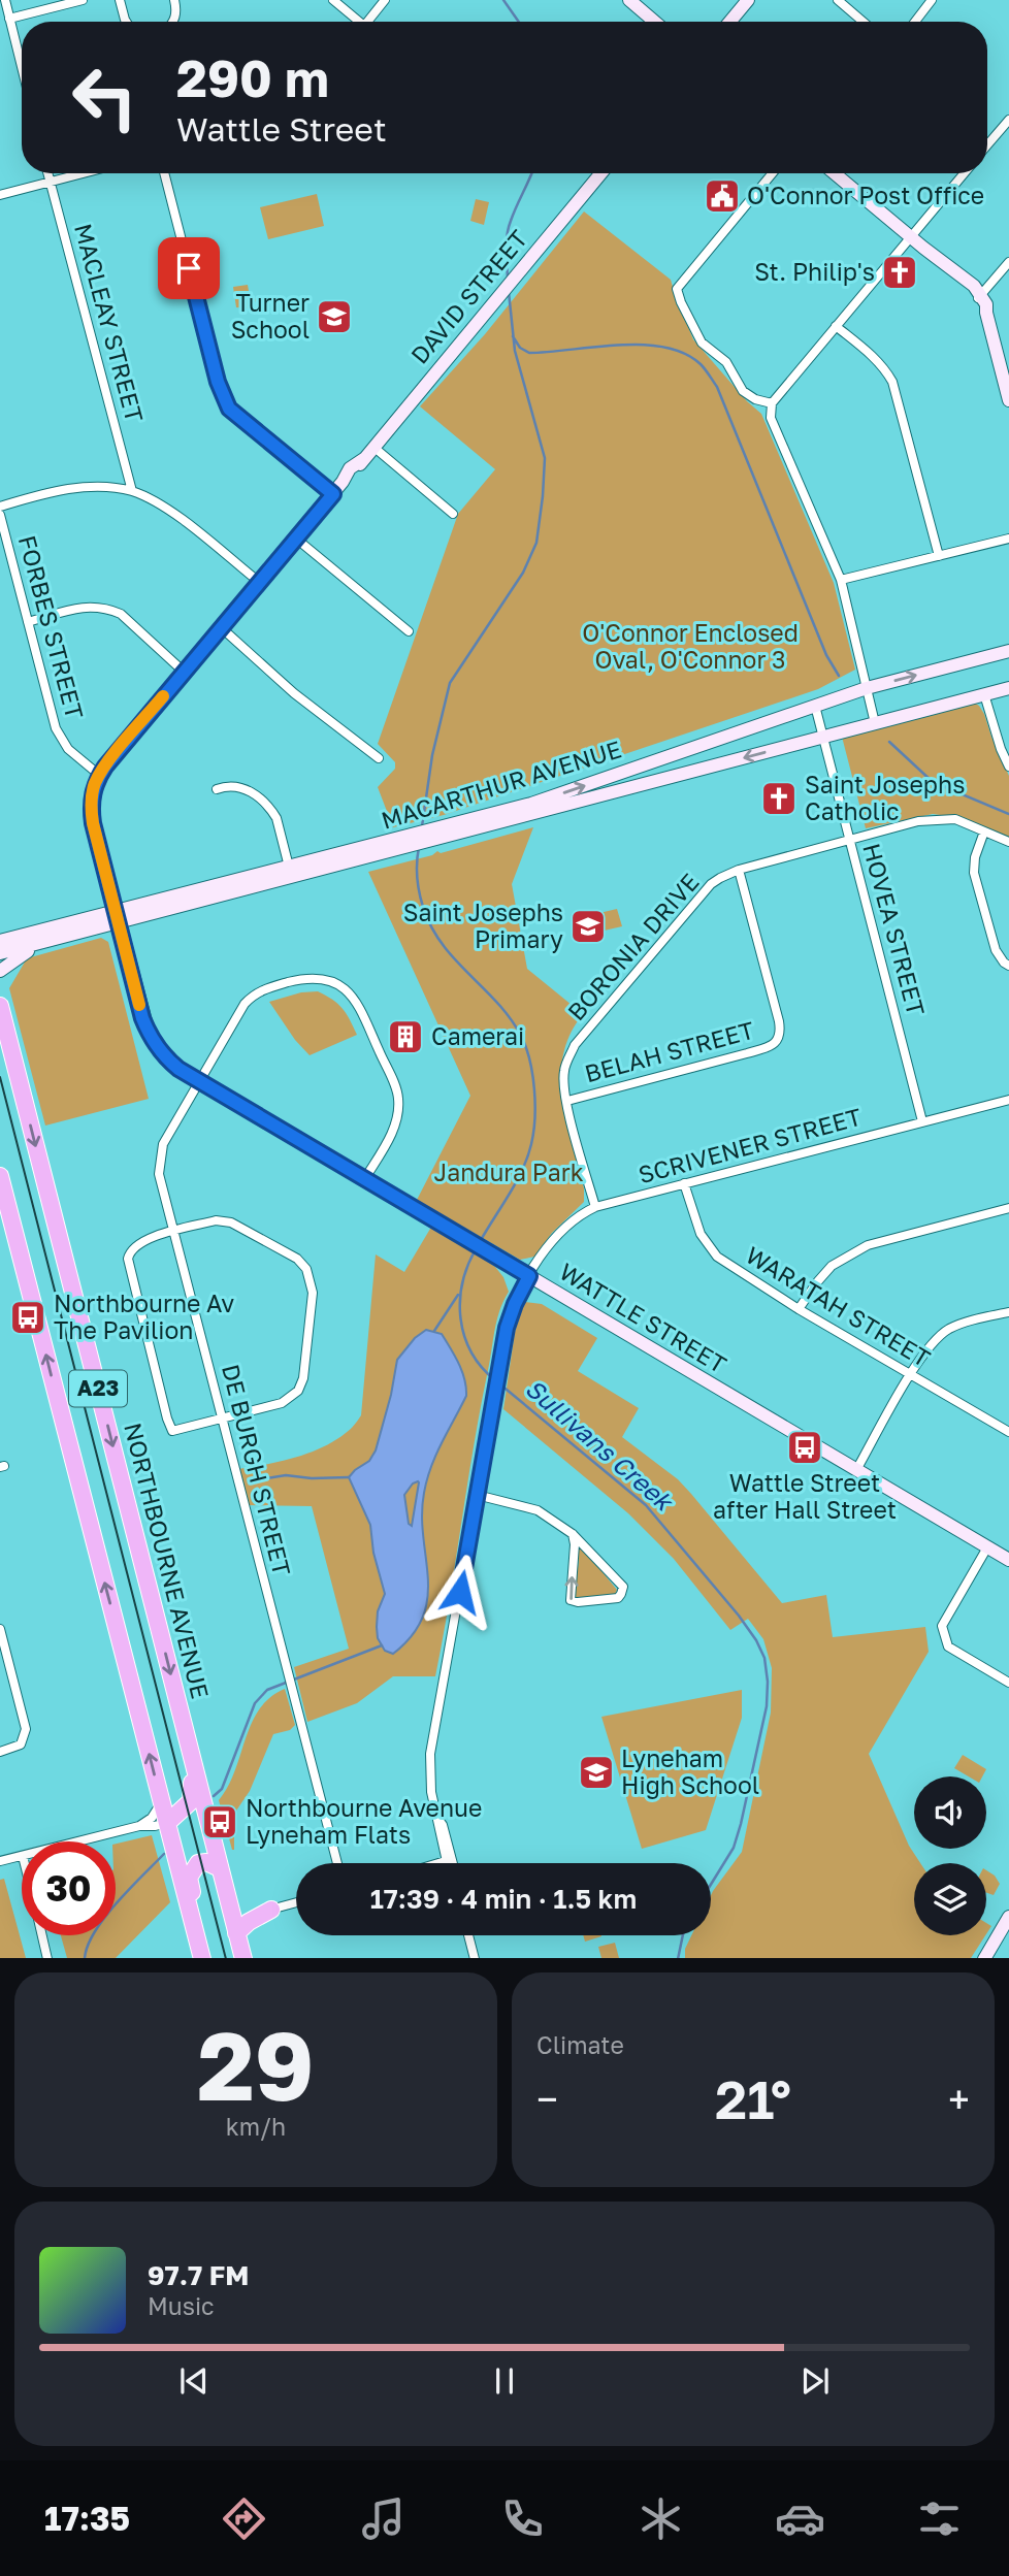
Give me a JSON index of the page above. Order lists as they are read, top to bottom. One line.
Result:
{"streets":{"highway":["A23","NORTHBOURNE AVENUE"],"street":["DAVID STREET","MACLEAY STREET","FORBES STREET","MACARTHUR AVENUE","HOVEA STREET","BORONIA DRIVE","BELAH STREET","SCRIVENER STREET","WARATAH STREET","WATTLE STREET","DE BURGH STREET"]},"crossings":[["DAVID STREET","FORBES STREET"],["DAVID STREET","MACARTHUR AVENUE"],["DAVID STREET","WATTLE STREET"],["MACARTHUR AVENUE","HOVEA STREET"],["MACARTHUR AVENUE","WATTLE STREET"],["HOVEA STREET","BORONIA DRIVE"],["HOVEA STREET","SCRIVENER STREET"],["BORONIA DRIVE","BELAH STREET"],["BORONIA DRIVE","SCRIVENER STREET"],["SCRIVENER STREET","WARATAH STREET"],["SCRIVENER STREET","WATTLE STREET"],["WATTLE STREET","DE BURGH STREET"]],"water":["Sullivans Creek"],"parks":["O'Connor Enclosed Oval, O'Connor 3","Jandura Park"],"places":{"public building":["O'Connor Post Office"],"church":["St. Philip's","Saint Josephs Catholic"],"school or university":["Turner School","Saint Josephs Primary","Lyneham High School"],"building":["Camerai"],"bus stop":["Northbourne Av The Pavilion","Wattle Street after Hall Street","Northbourne Avenue Lyneham Flats"]},"page":{"turn":["290 m","Wattle Street"],"limit":"30","trip":"17:39 · 4 min · 1.5 km","tile":[["29","km/h"],"Climate"],"heat":["−","21°","+"],"song":["97.7 FM","Music"],"tabs":"17:35"}}
